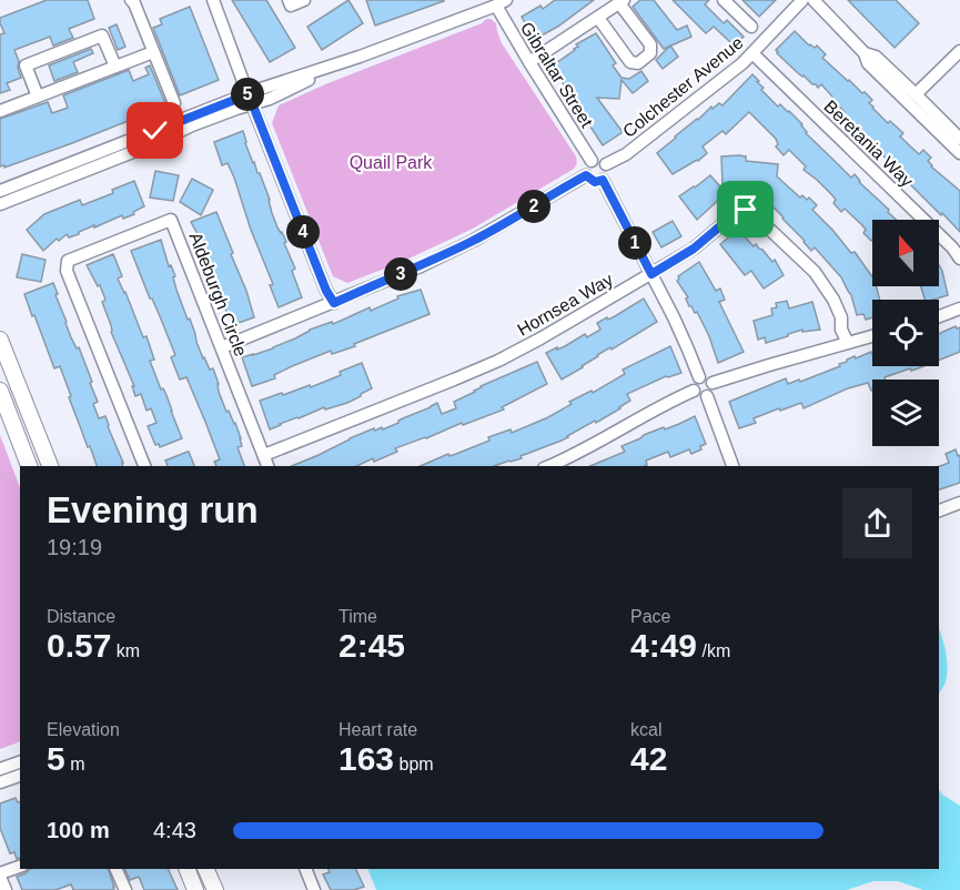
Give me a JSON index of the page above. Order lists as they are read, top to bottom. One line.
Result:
{"streets":{"street":["Gibraltar Street","Colchester Avenue","Beretania Way","Aldeburgh Circle","Hornsea Way"]},"crossings":[["Gibraltar Street","Colchester Avenue"],["Colchester Avenue","Beretania Way"],["Aldeburgh Circle","Hornsea Way"]],"parks":["Quail Park"],"north":"top","page":{"pins":["5","2","4","1","3"],"heading":["Evening run","19:19"],"stats":[["Distance","0.57 km"],["Time","2:45"],["Pace","4:49 /km"],["Elevation","5 m"],["Heart rate","163 bpm"],["kcal","42"]],"list":[{"name":"100 m","note":"4:43"}]}}
